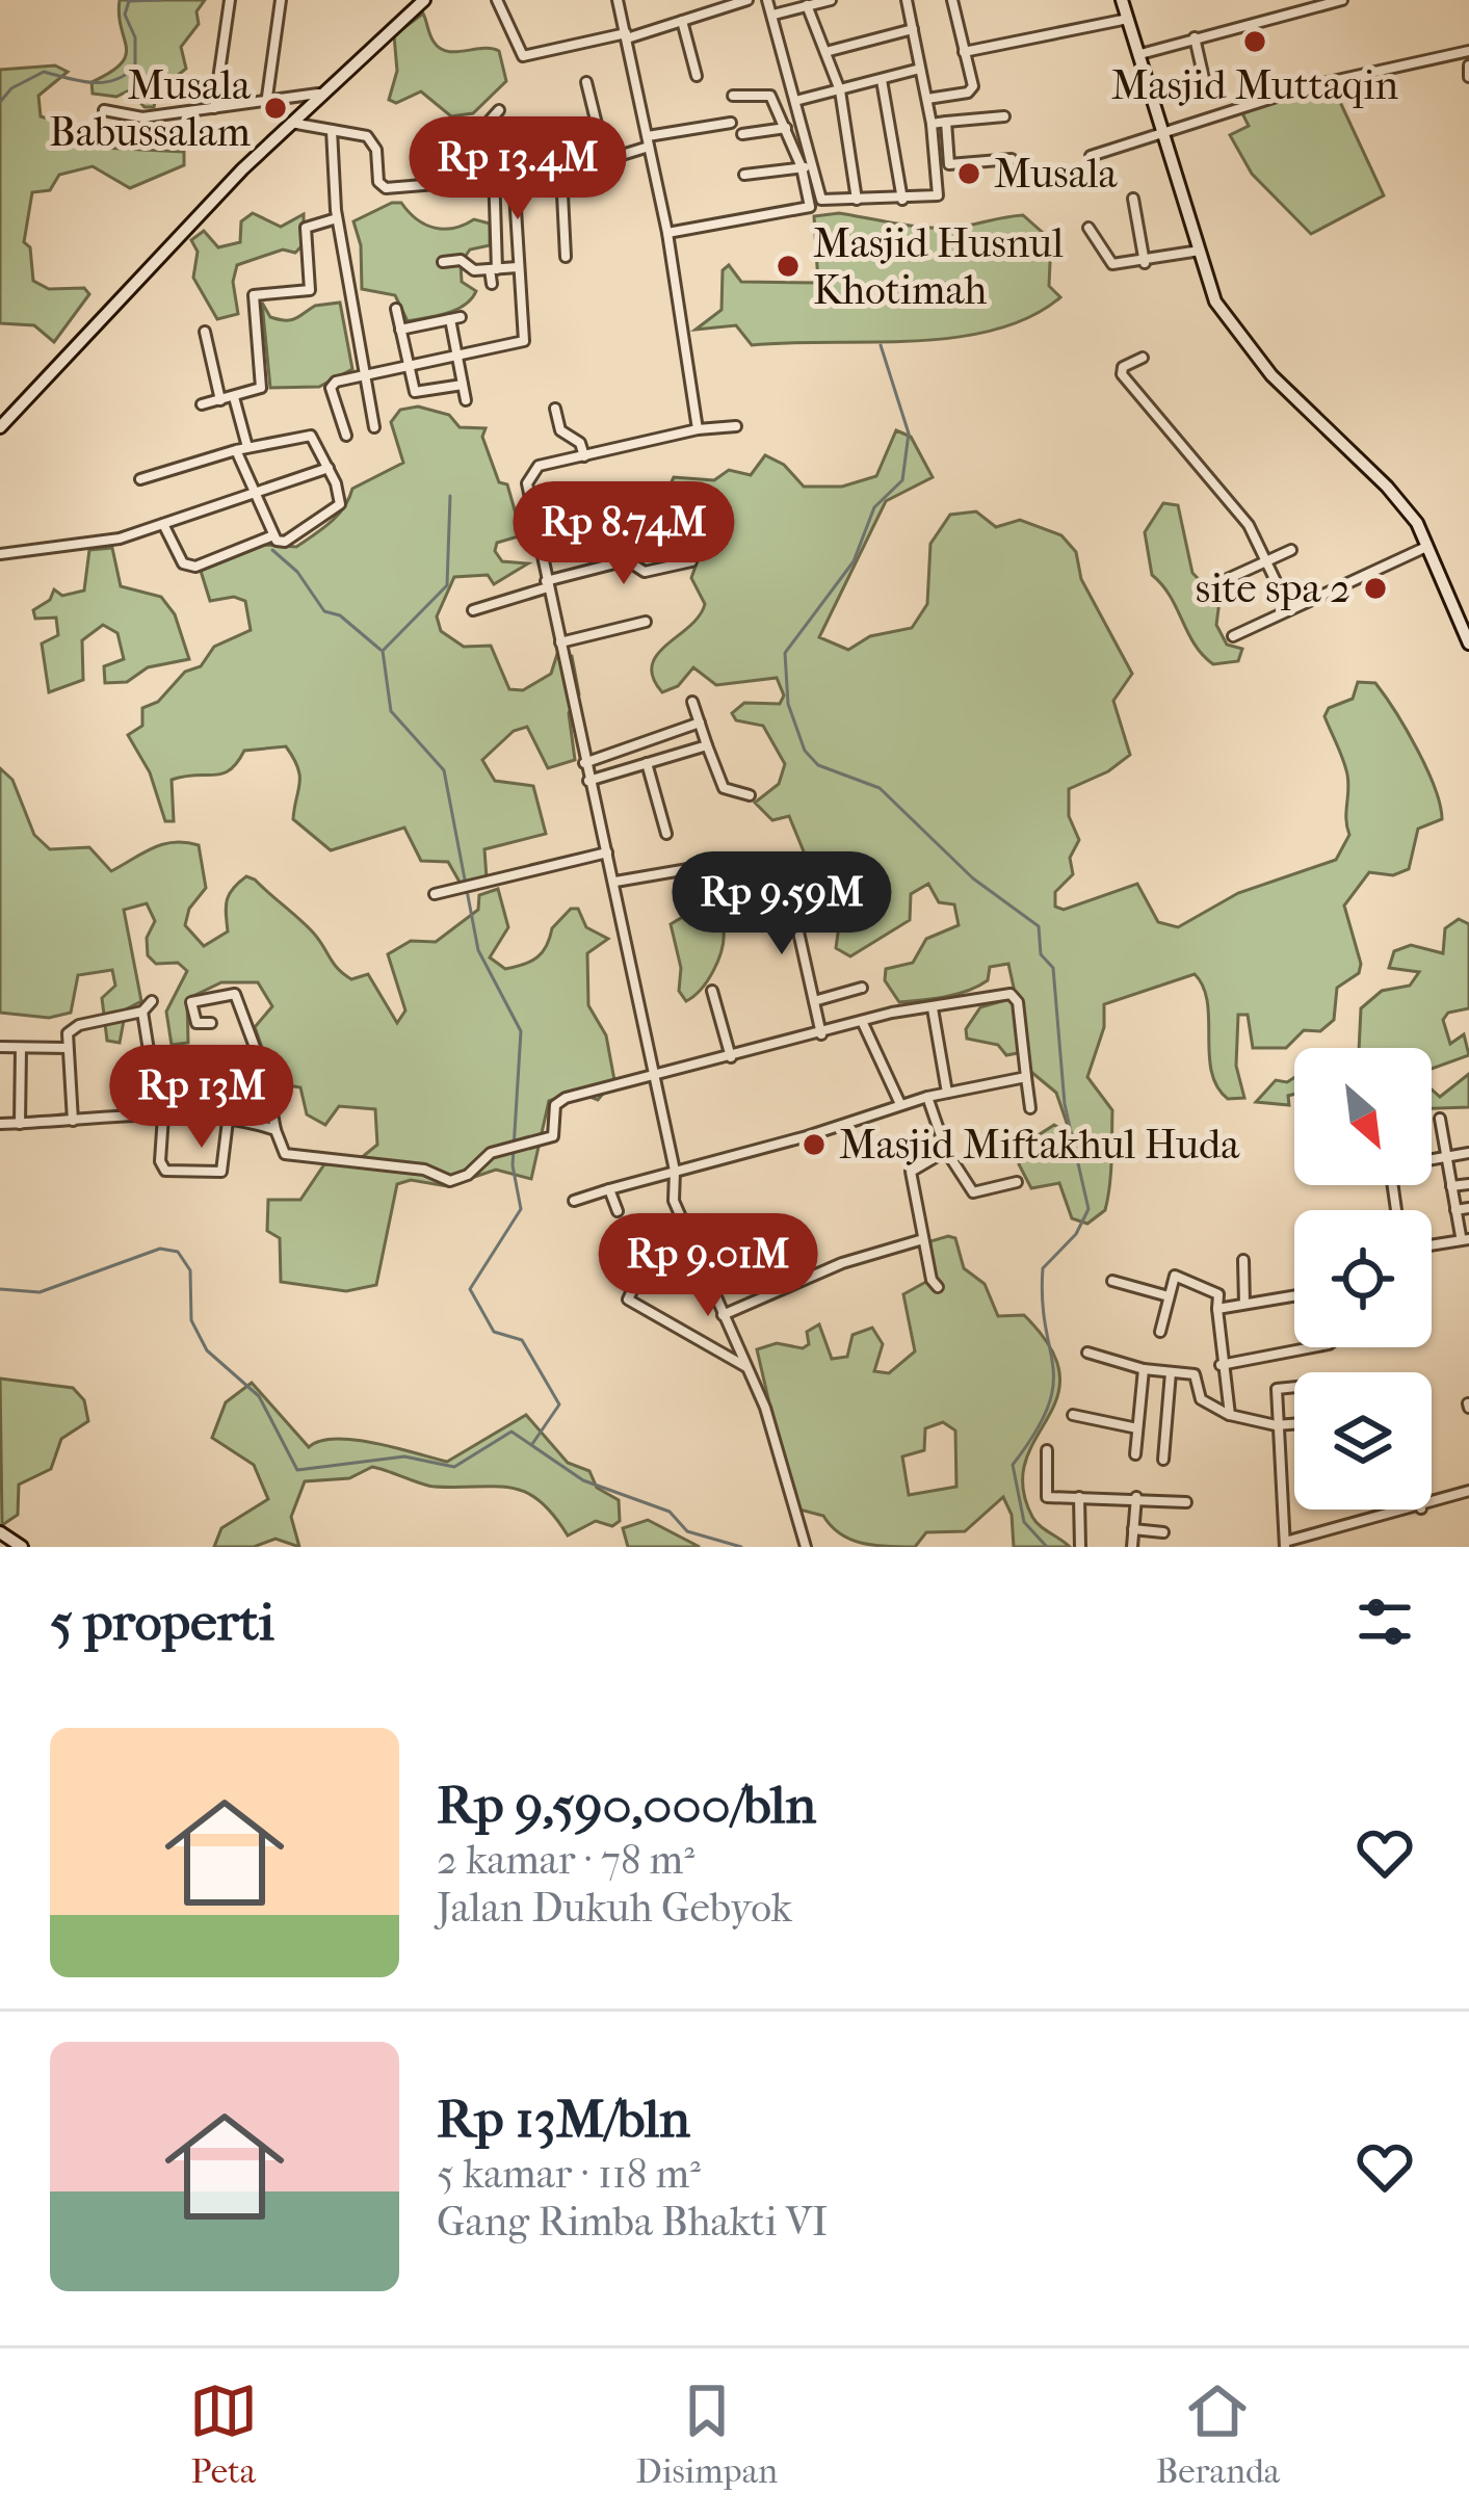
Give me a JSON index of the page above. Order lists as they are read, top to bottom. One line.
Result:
{"places":["Masjid Muttaqin","Musala Babussalam","Musala","Masjid Husnul Khotimah","site spa 2","Masjid Miftakhul Huda"],"north":"bottom right","page":{"price":["Rp 13.4M","Rp 8.74M","Rp 9.59M","Rp 13M","Rp 9.01M"],"heading":"5 properti","list":[{"name":"Rp 9,590,000/bln","note":"2 kamar · 78 m² · Jalan Dukuh Gebyok"},{"name":"Rp 13M/bln","note":"5 kamar · 118 m² · Gang Rimba Bhakti VI"}],"tabs":["Peta","Disimpan","Beranda"]}}
